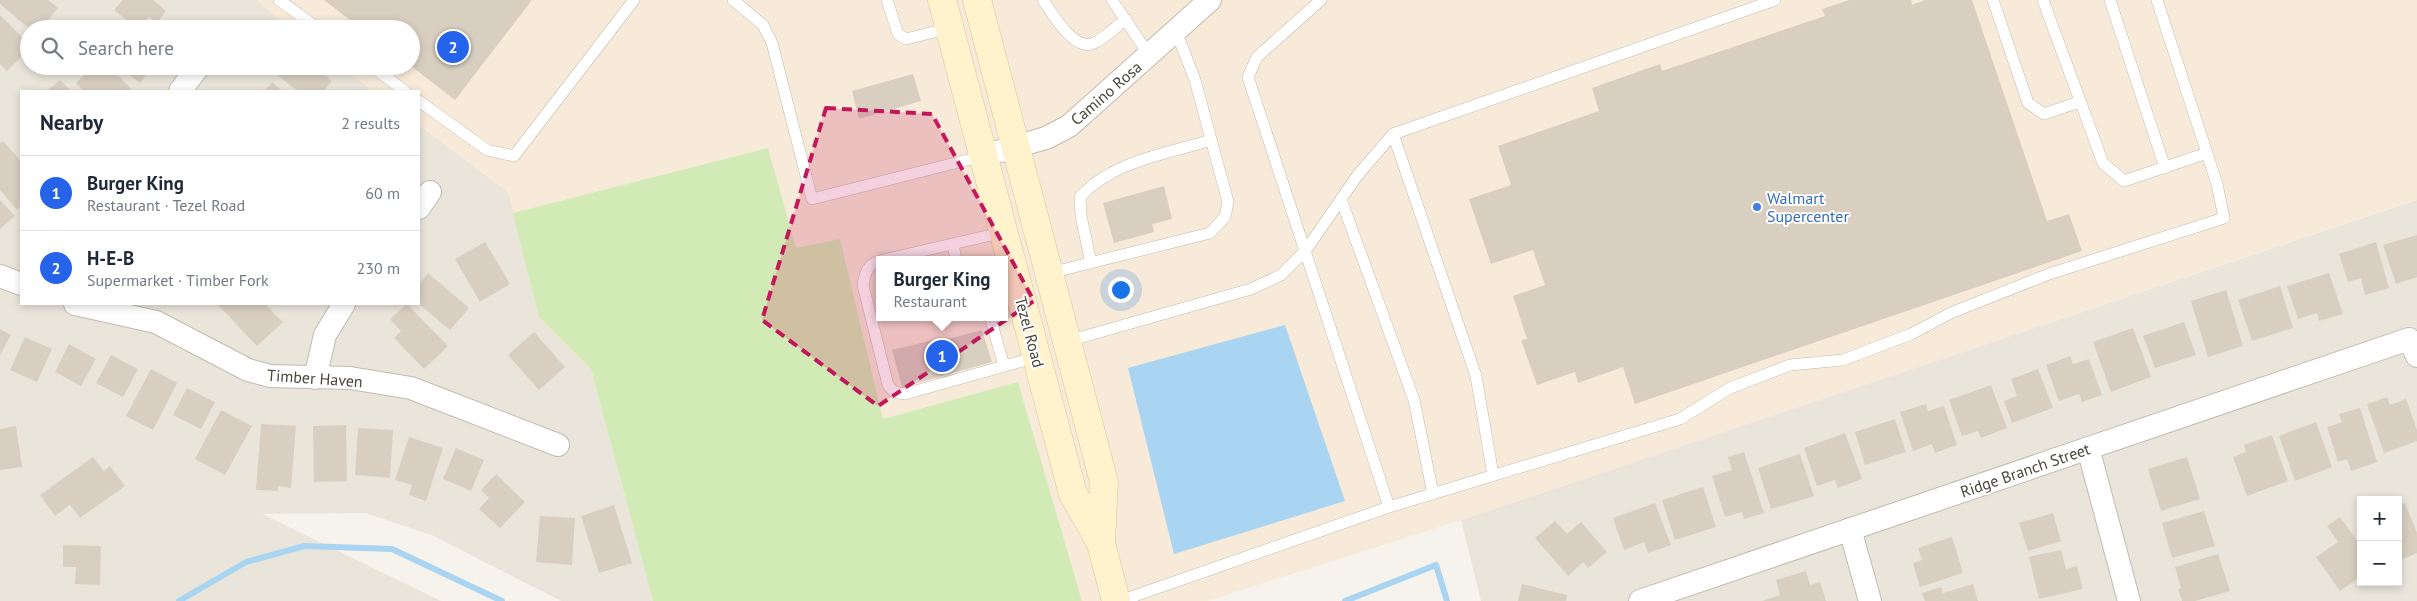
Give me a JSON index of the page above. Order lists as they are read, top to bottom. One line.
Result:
{"streets":{"main road":["Tezel Road"],"street":["Camino Rosa","Timber Haven","Ridge Branch Street"]},"crossings":[["Camino Rosa","Tezel Road"]],"places":["Walmart Supercenter"],"page":{"search":"Search here","pins":["2","1"],"heading":["Nearby","2 results"],"list":[{"mark":"1","name":"Burger King","note":"Restaurant · Tezel Road","value":"60 m"},{"mark":"2","name":"H-E-B","note":"Supermarket · Timber Fork","value":"230 m"}],"popup":["Burger King","Restaurant"],"map_buttons":["+","−"]}}
